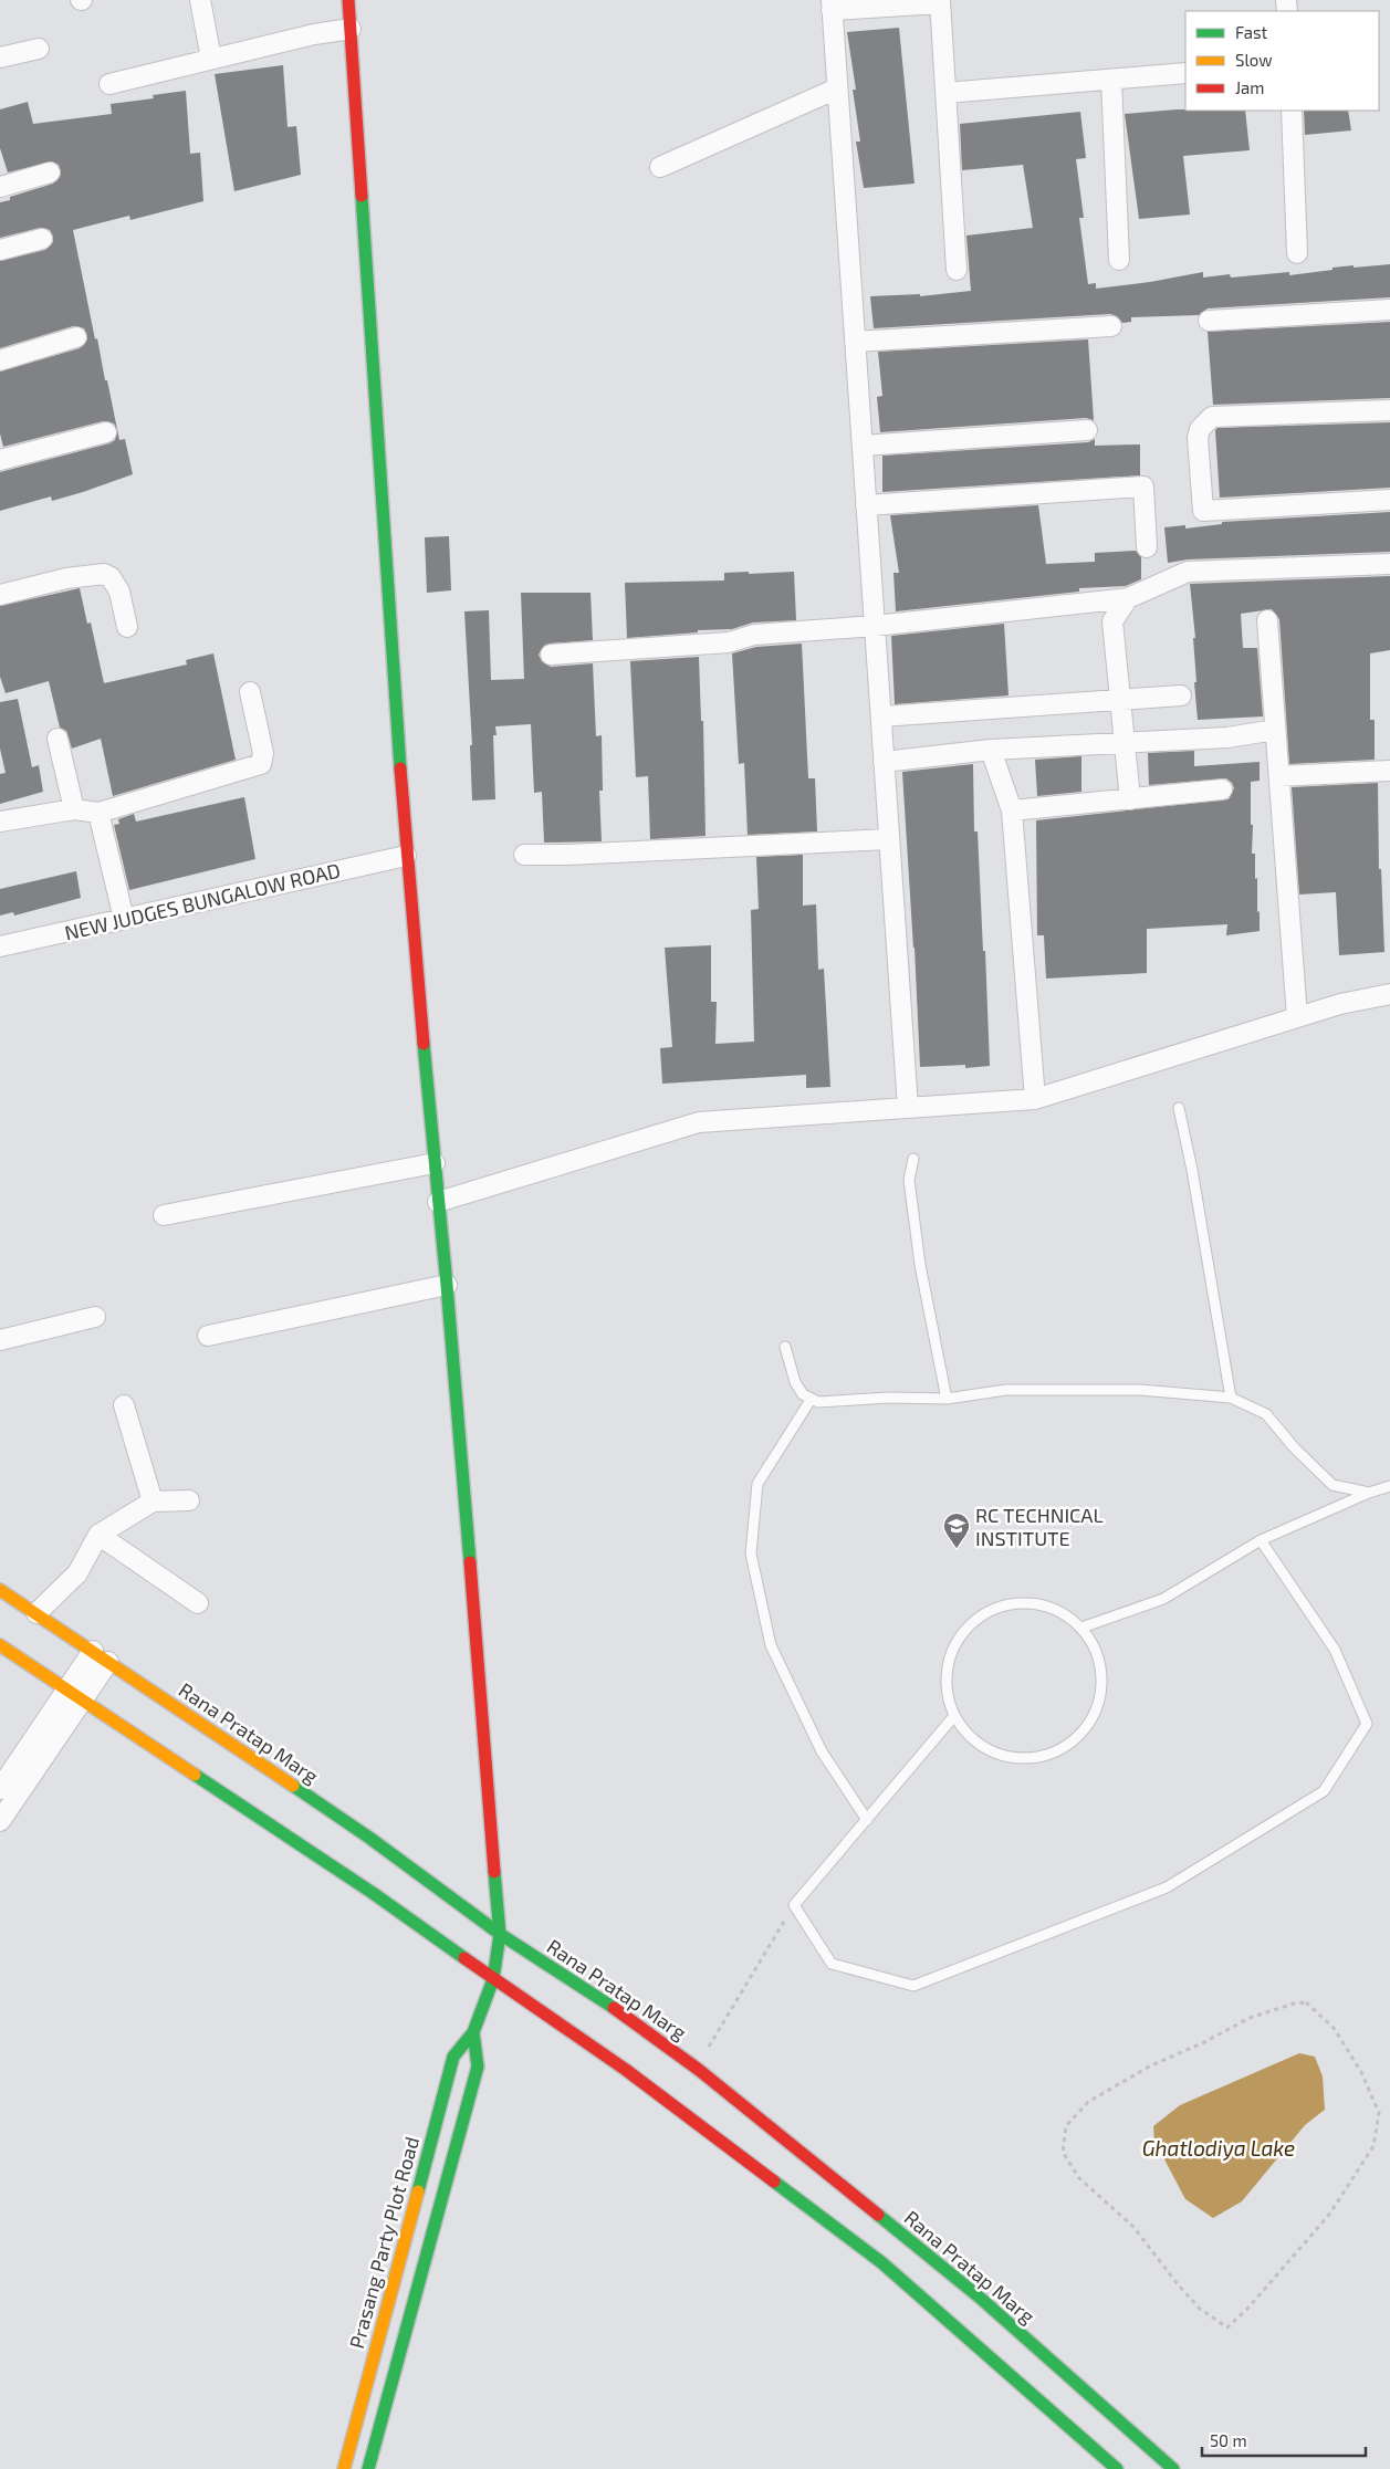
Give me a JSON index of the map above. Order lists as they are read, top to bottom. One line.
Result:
{"streets":{"street":["NEW JUDGES BUNGALOW ROAD","Rana Pratap Marg","Prasang Party Plot Road"]},"crossings":[["NEW JUDGES BUNGALOW ROAD","Prasang Party Plot Road"],["Rana Pratap Marg","Prasang Party Plot Road"]],"water":["Ghatlodiya Lake"],"places":{"school or university":["RC TECHNICAL INSTITUTE"]},"legend":["Fast","Slow","Jam"],"scale_bar":"50 m"}
